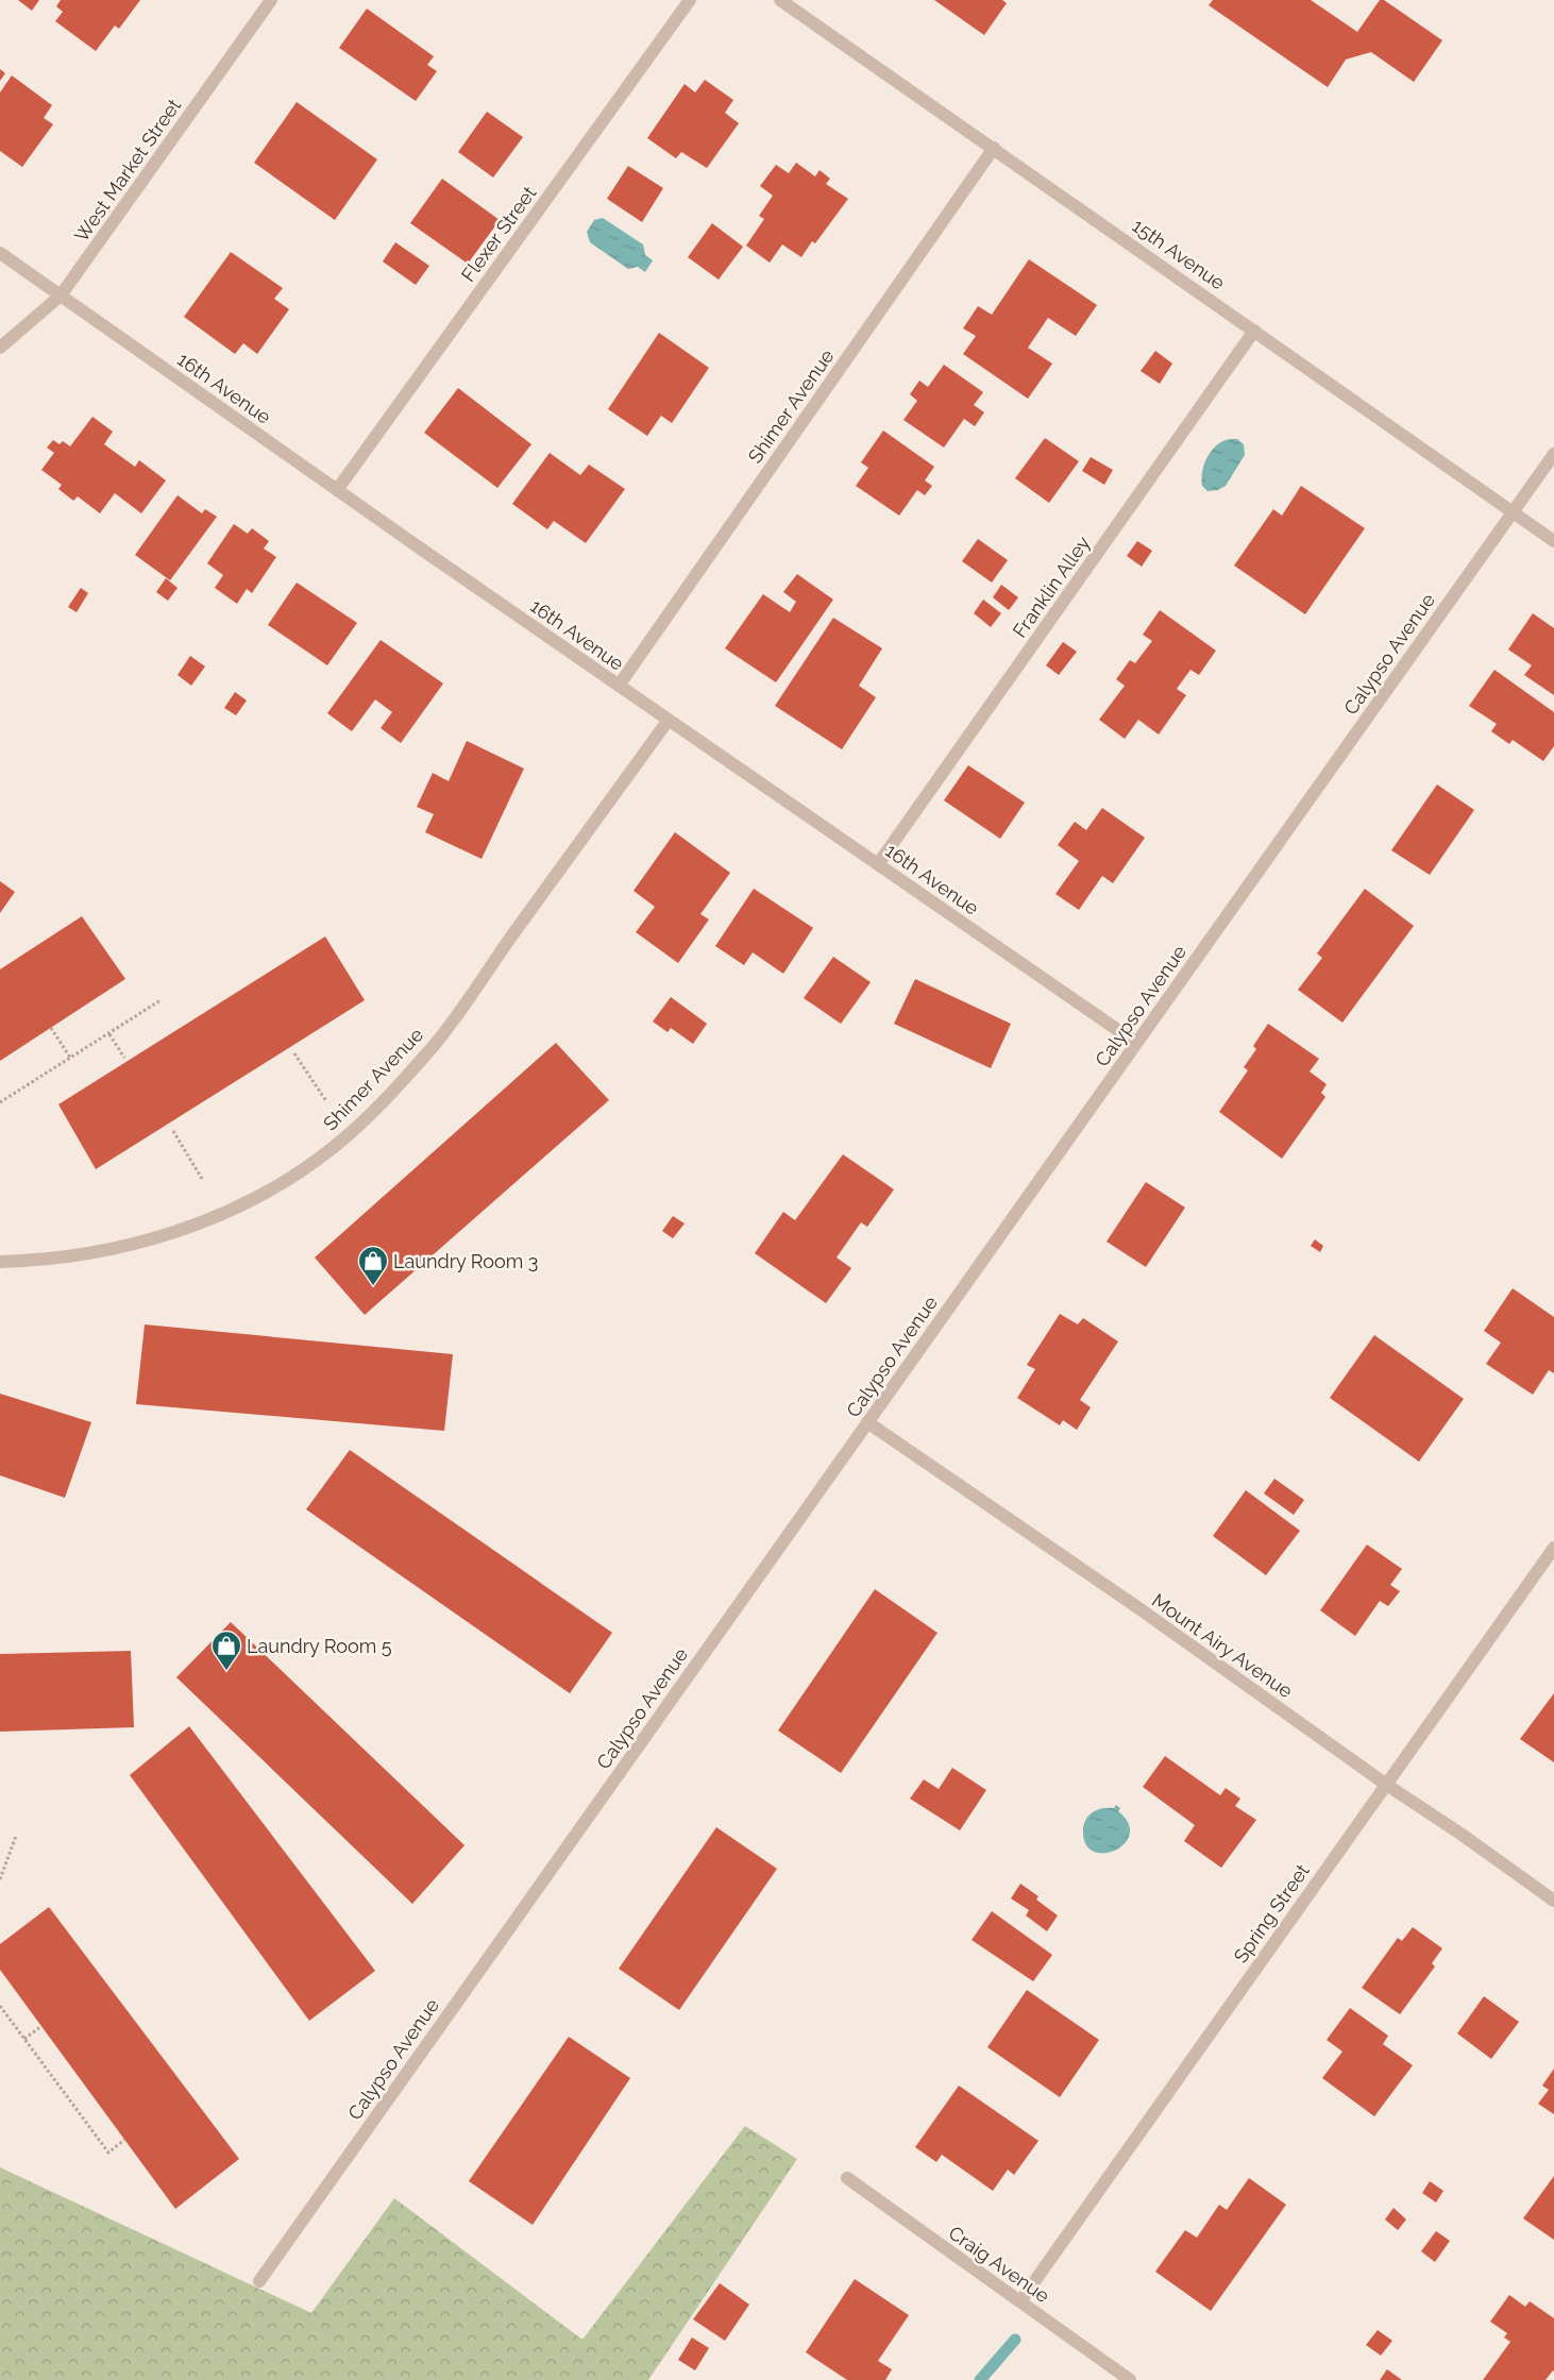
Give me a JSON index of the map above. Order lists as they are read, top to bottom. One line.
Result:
{"streets":{"street":["West Market Street","Flexer Street","15th Avenue","16th Avenue","Shimer Avenue","Franklin Alley","Calypso Avenue","Mount Airy Avenue","Spring Street","Craig Avenue"]},"crossings":[["West Market Street","16th Avenue"],["Flexer Street","16th Avenue"],["15th Avenue","Shimer Avenue"],["15th Avenue","Franklin Alley"],["15th Avenue","Calypso Avenue"],["16th Avenue","Shimer Avenue"],["16th Avenue","Franklin Alley"],["16th Avenue","Calypso Avenue"],["Calypso Avenue","Mount Airy Avenue"],["Mount Airy Avenue","Spring Street"],["Spring Street","Craig Avenue"]],"places":{"shop":["Laundry Room 3","Laundry Room 5"]}}
